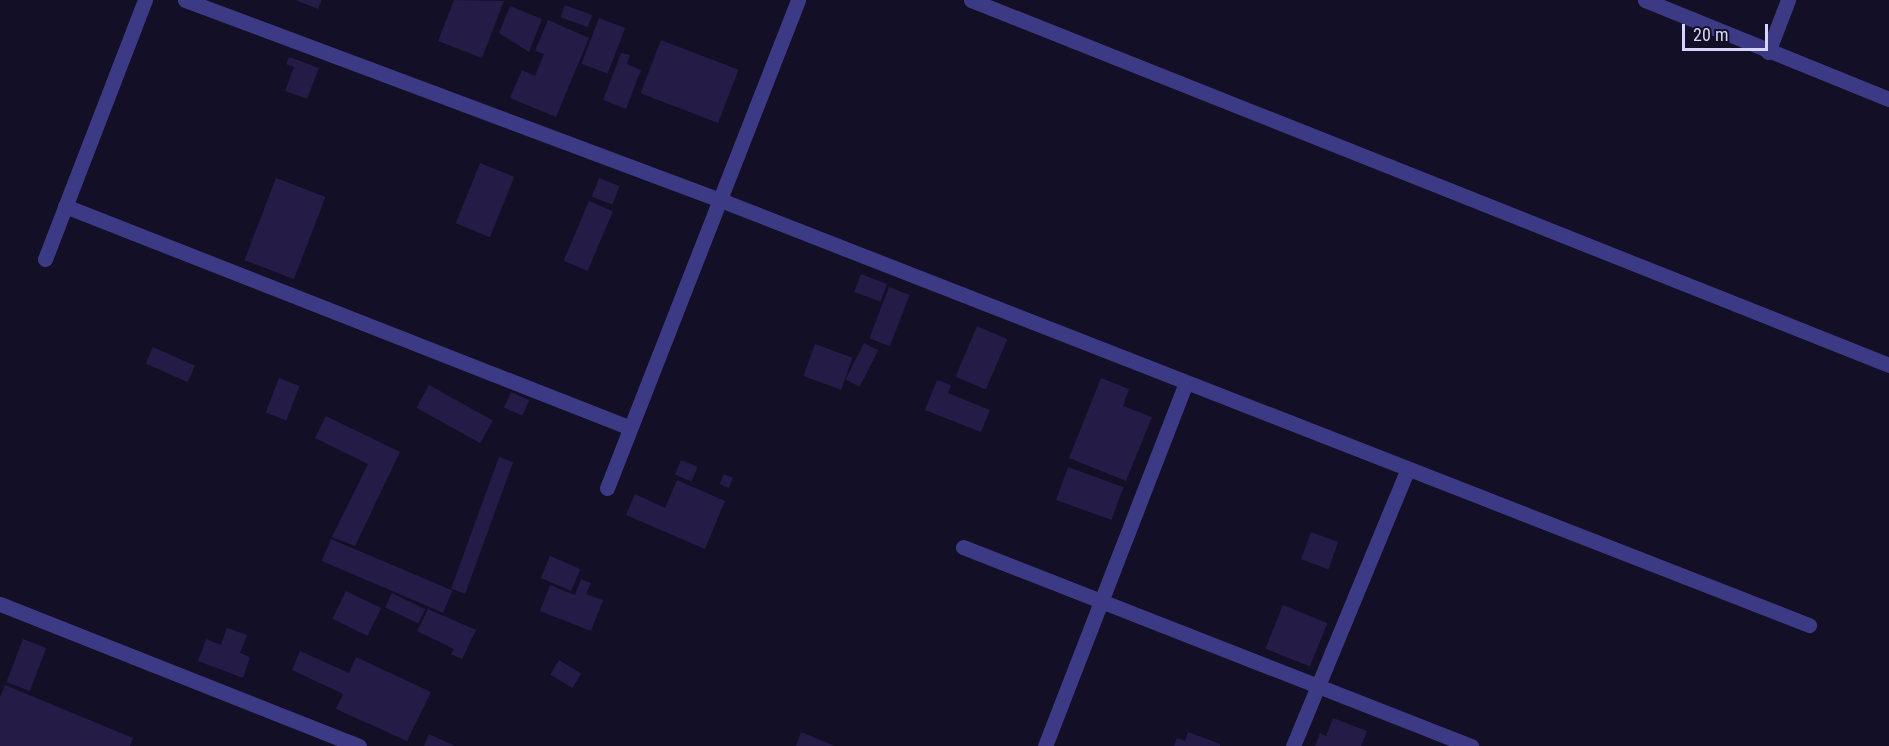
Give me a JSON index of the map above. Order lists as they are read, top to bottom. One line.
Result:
{"scale_bar":"20 m"}
